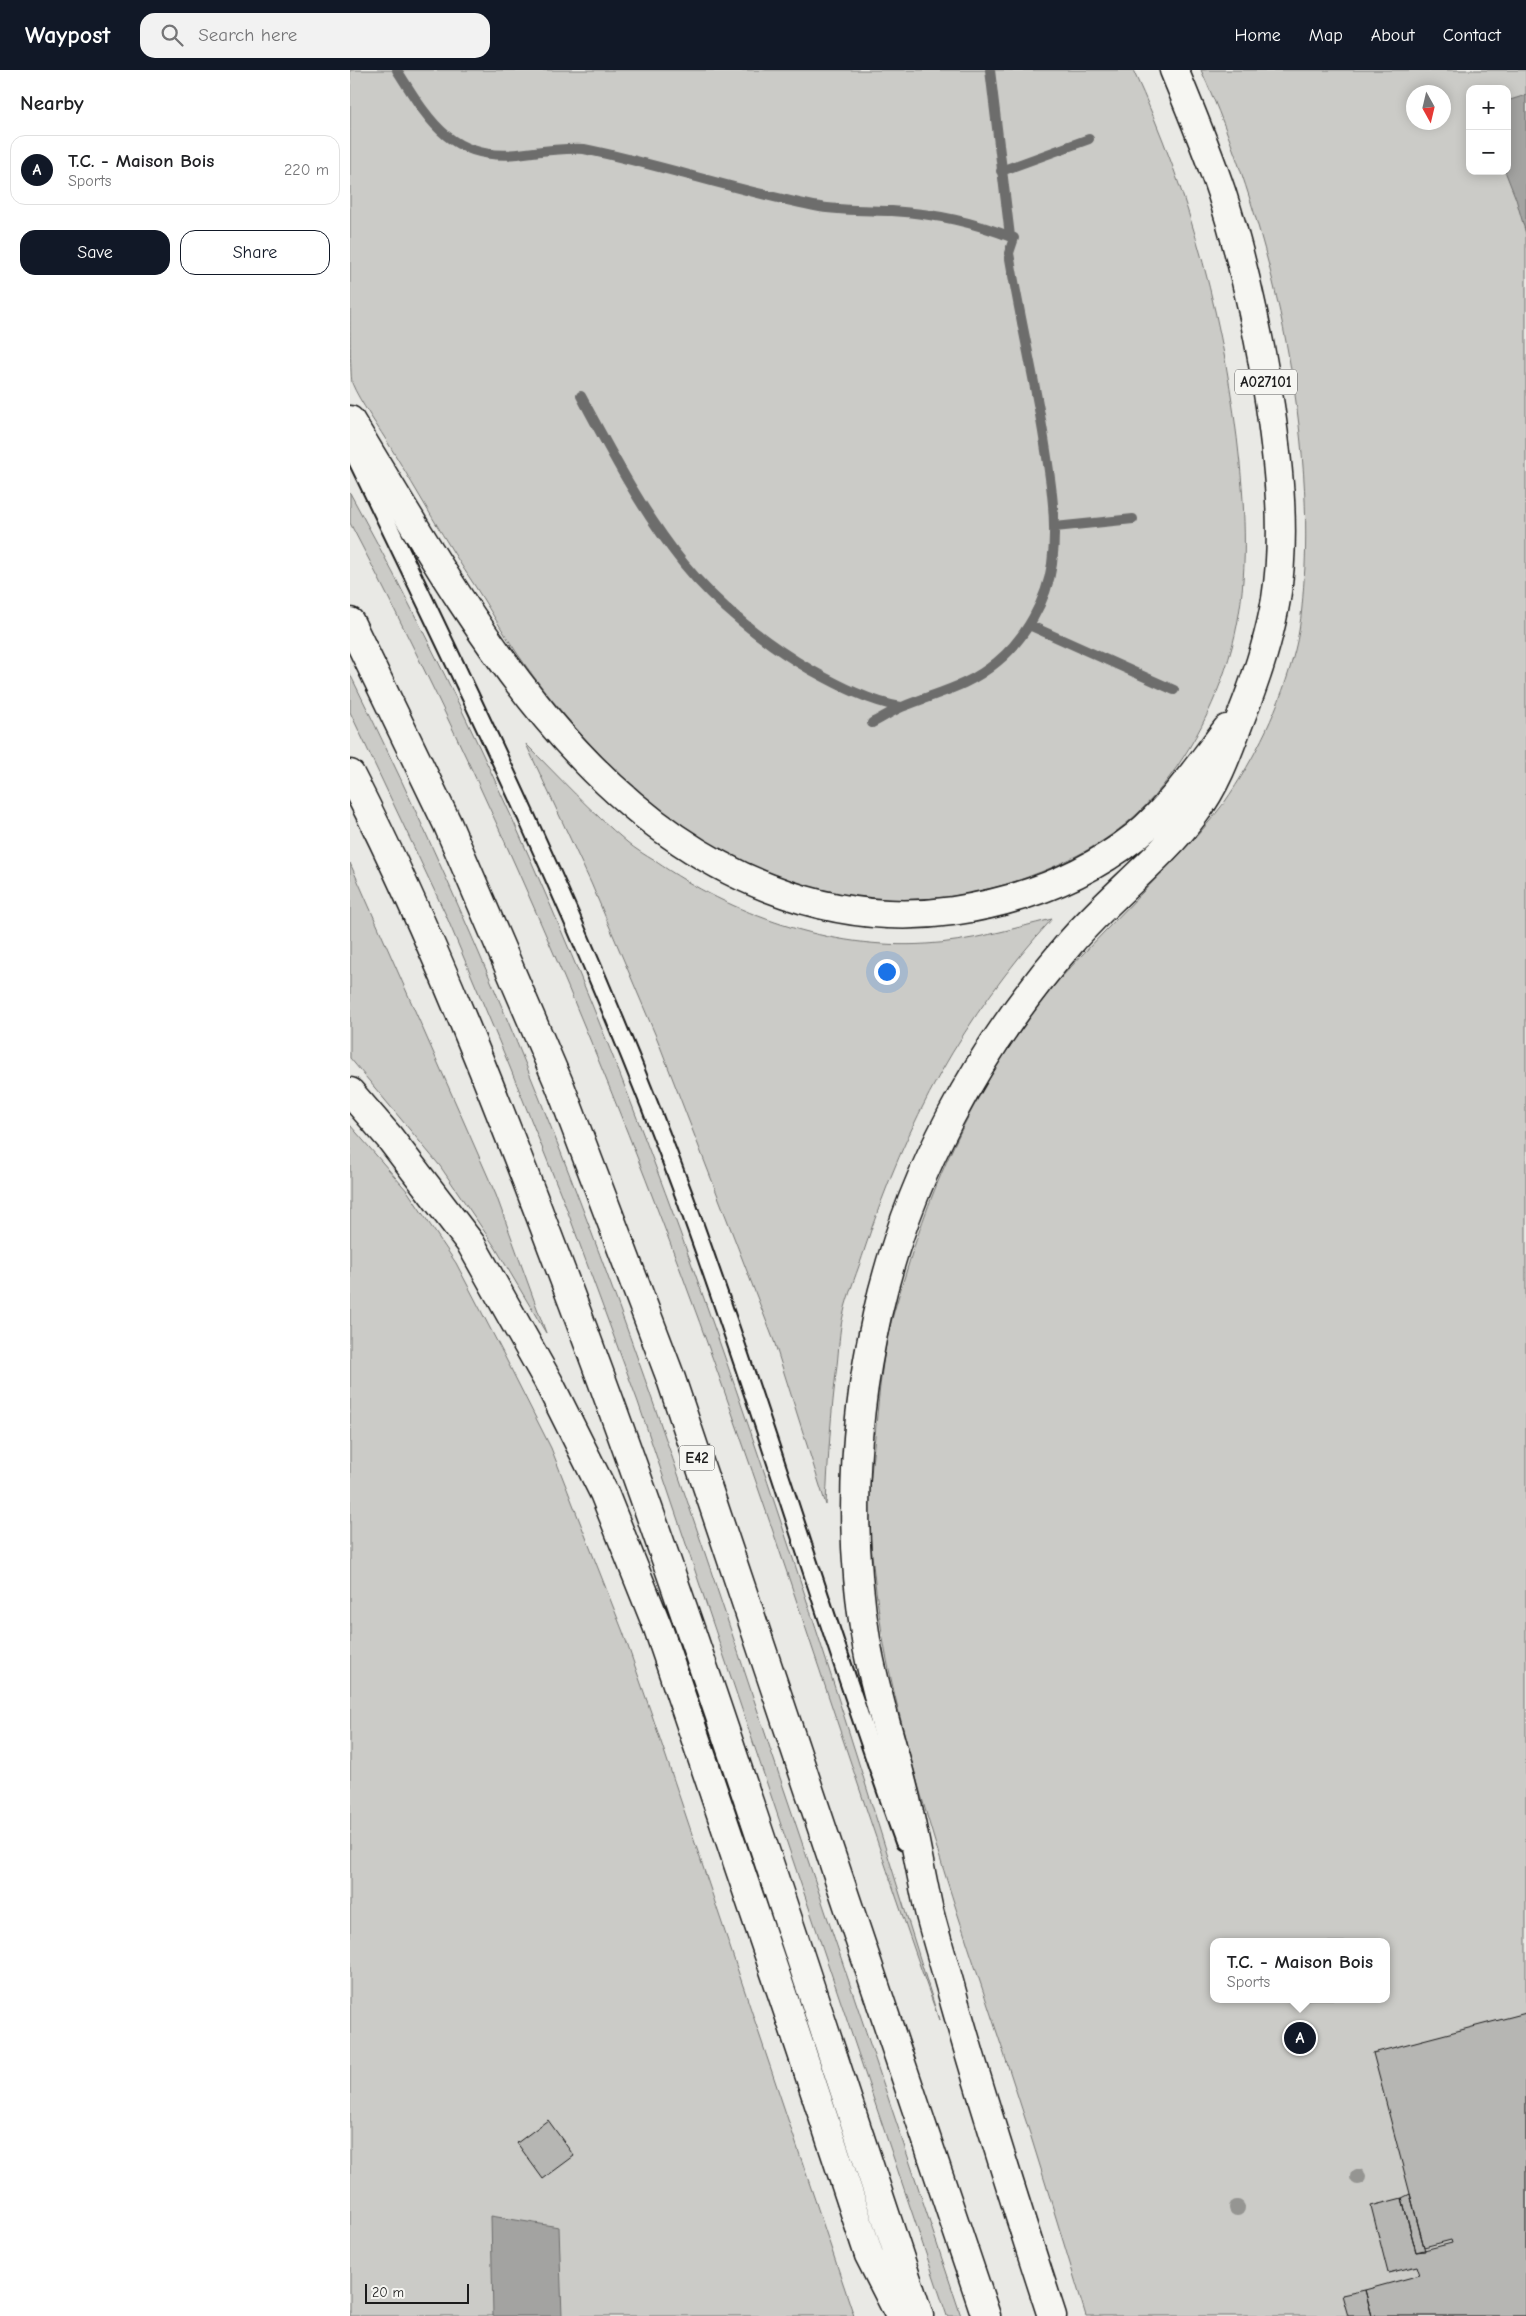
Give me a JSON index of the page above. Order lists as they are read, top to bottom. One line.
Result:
{"streets":{"highway":["A027101","E42"]},"scale_bar":"20 m","north":"bottom","page":{"header":"Waypost","search":"Search here","nav":["Home","Map","About","Contact"],"heading":"Nearby","map_buttons":["+","−"],"list":[{"mark":"A","name":"T.C. - Maison Bois","note":"Sports","value":"220 m"}],"buttons":["Save","Share"],"popup":["T.C. - Maison Bois","Sports"],"pins":"A","scale":"20 m"}}
